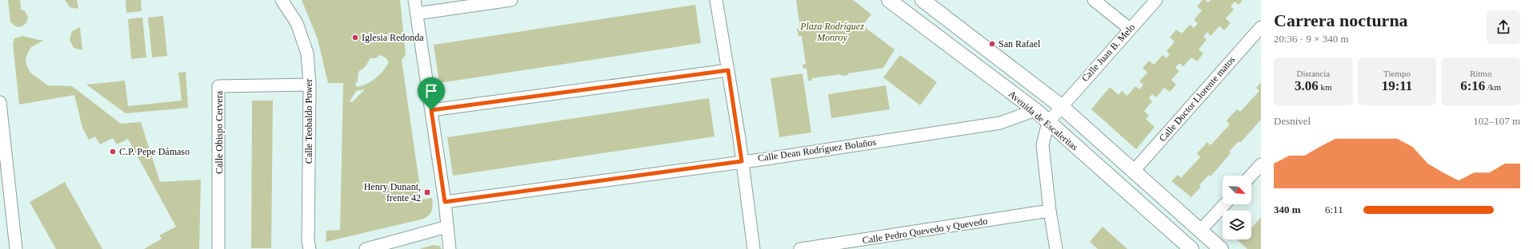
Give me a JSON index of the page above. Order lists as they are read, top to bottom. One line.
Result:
{"streets":{"street":["Calle Juan B. Melo","Calle Doctor Llorente matos","Avenida de Escaleritas","Calle Teobaldo Power","Calle Obispo Cervera","Calle Dean Rodríguez Bolaños","Calle Pedro Quevedo y Quevedo"]},"crossings":[["Calle Juan B. Melo","Avenida de Escaleritas"],["Avenida de Escaleritas","Calle Dean Rodríguez Bolaños"],["Calle Teobaldo Power","Calle Obispo Cervera"]],"parks":["Plaza Rodríguez Monroy"],"places":{"other":["Iglesia Redonda","San Rafael","C.P. Pepe Dámaso"],"transit":["Henry Dunant, frente 42"]},"north":"bottom right","page":{"heading":["Carrera nocturna","20:36 · 9 × 340 m"],"stats":[["Distancia","3.06 km"],["Tiempo","19:11"],["Ritmo","6:16 /km"]],"chart":["Desnivel","102–107 m"],"list":[{"name":"340 m","note":"6:11"}]}}
